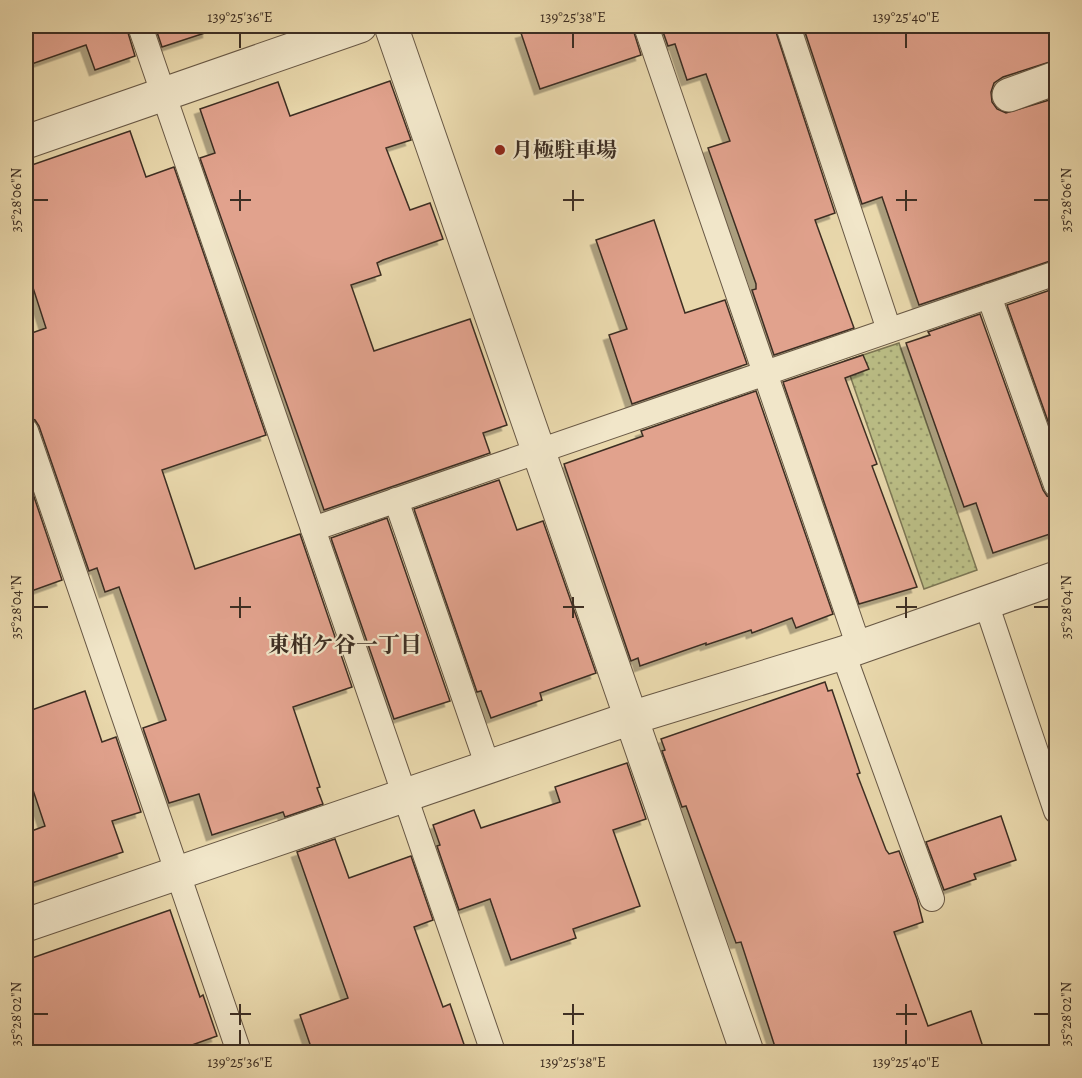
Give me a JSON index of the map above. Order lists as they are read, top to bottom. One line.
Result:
{"districts":["東柏ケ谷一丁目"],"places":["月極駐車場"],"coordinates":["139°25'36\"E","139°25'38\"E","139°25'40\"E","35°28'06\"N","35°28'04\"N","35°28'02\"N"]}
